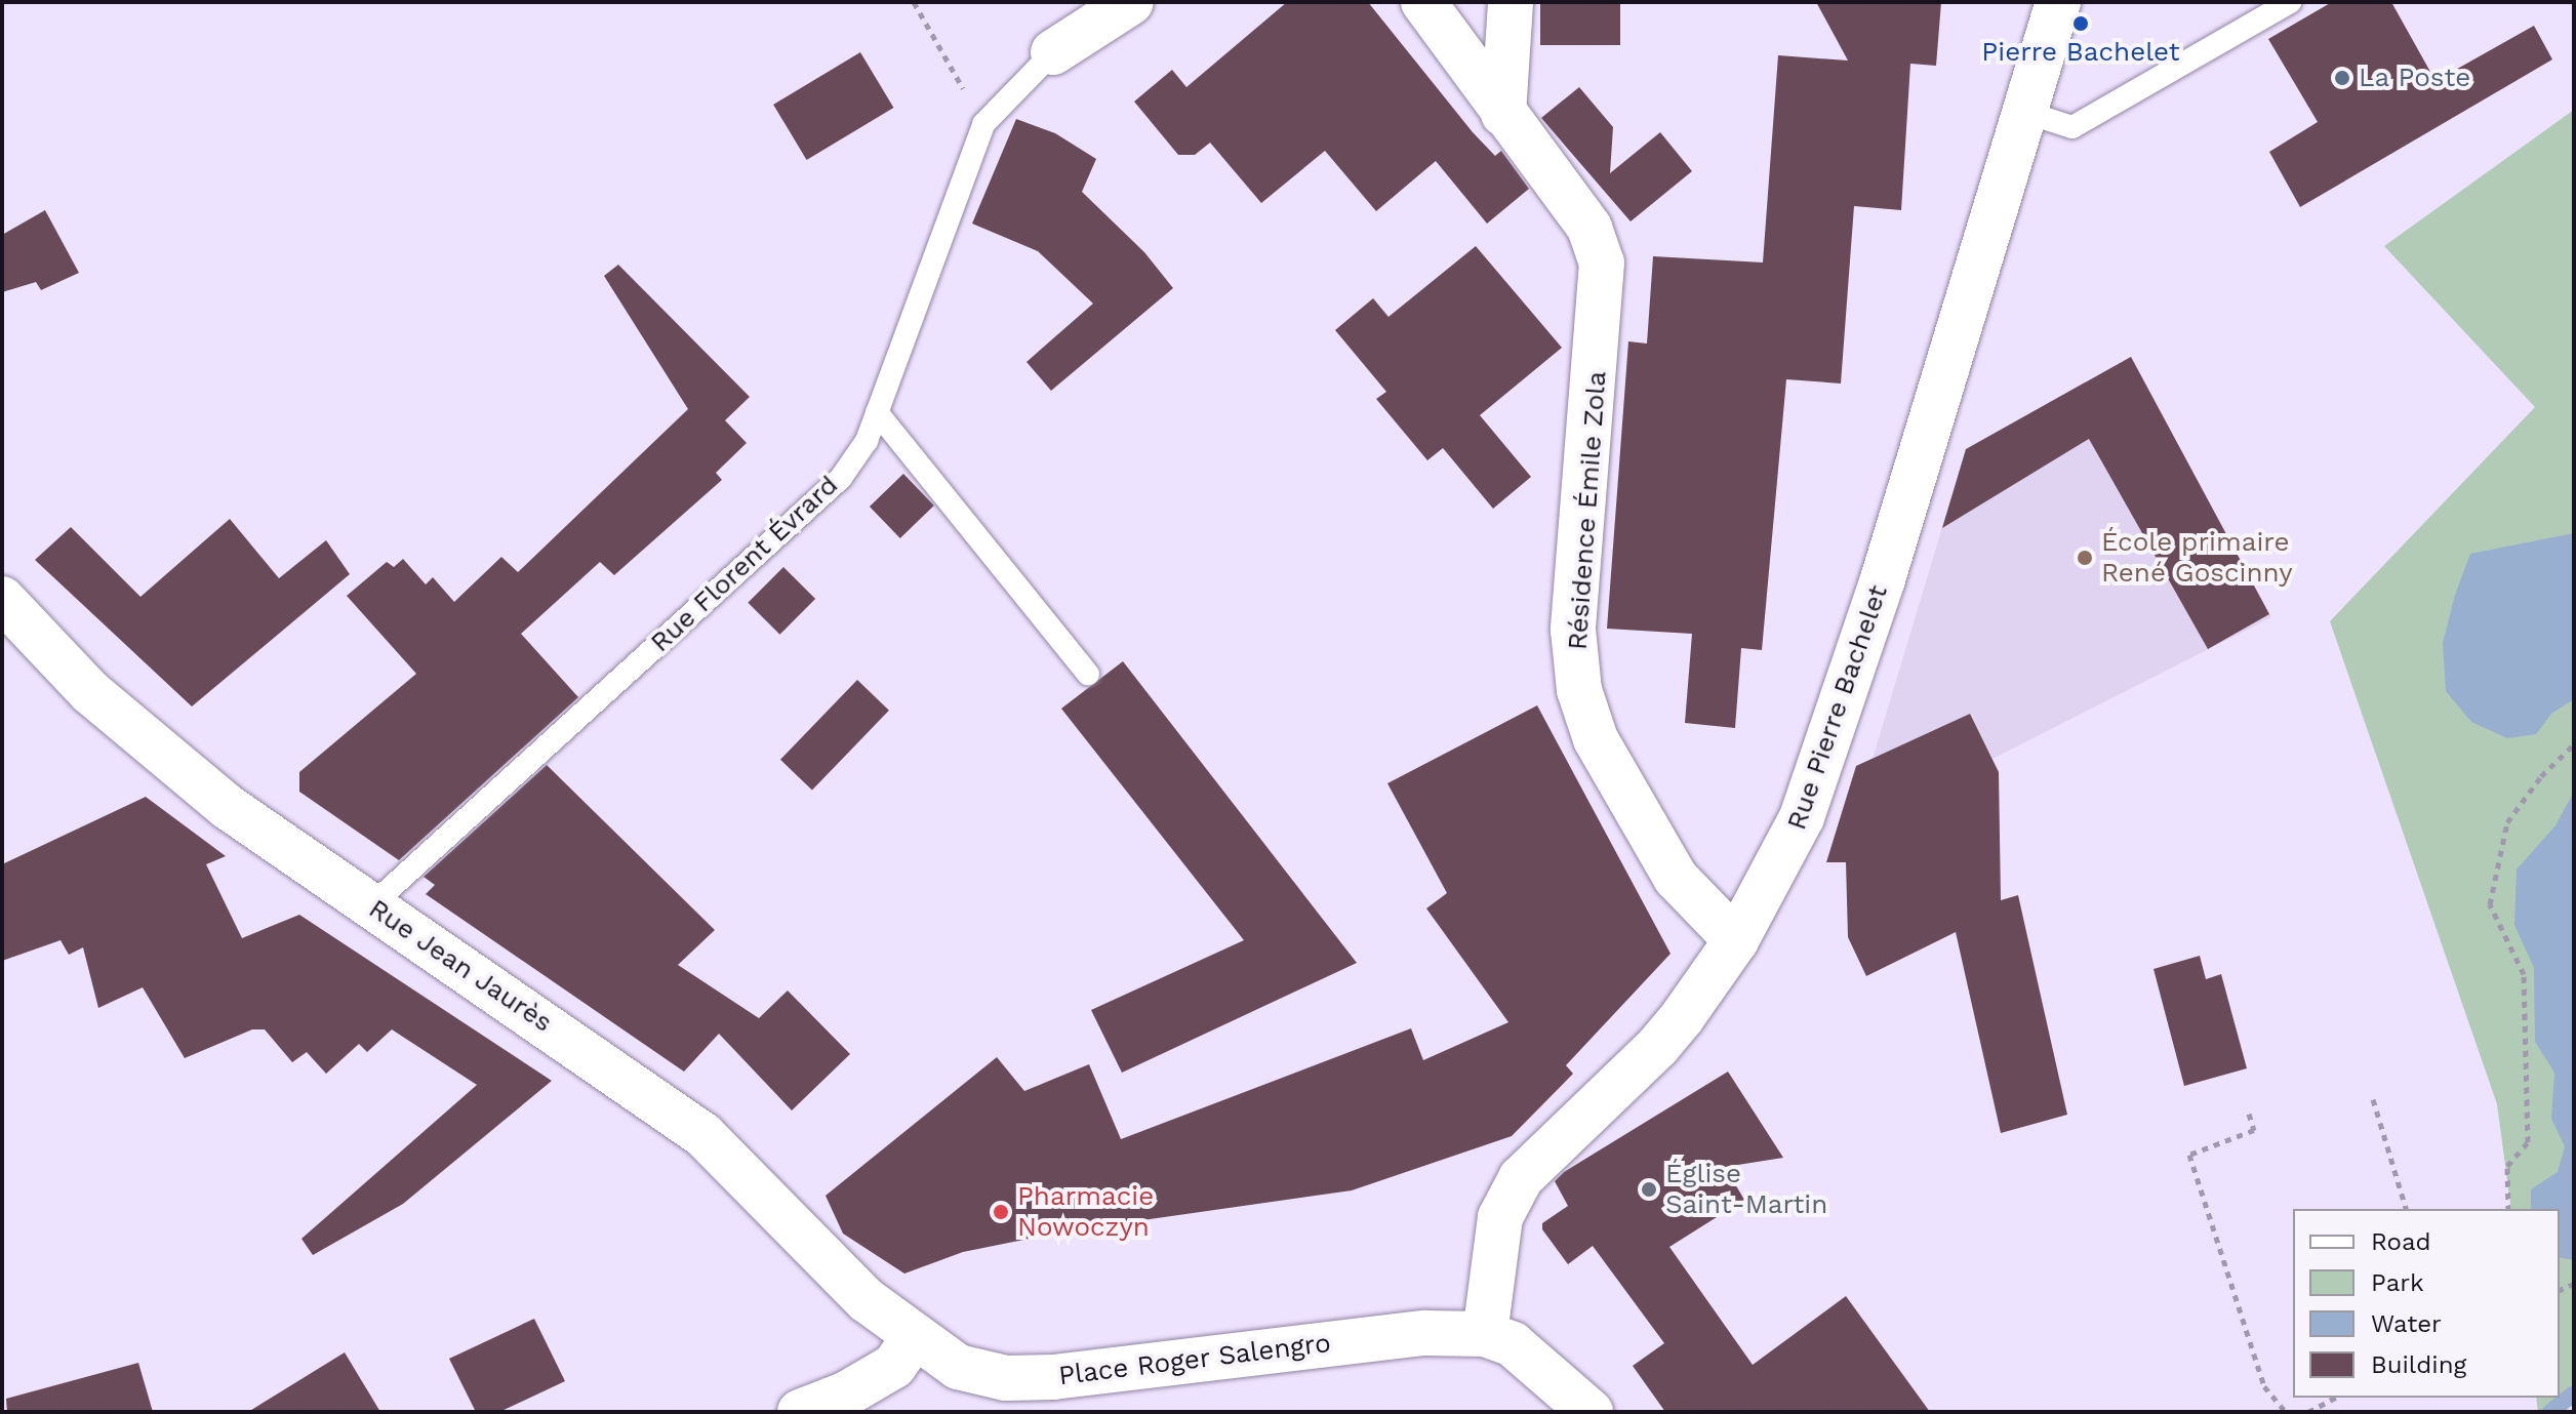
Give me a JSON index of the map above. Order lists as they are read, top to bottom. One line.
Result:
{"streets":{"street":["Résidence Émile Zola","Rue Florent Évrard","Rue Pierre Bachelet","Rue Jean Jaurès","Place Roger Salengro"]},"crossings":[["Résidence Émile Zola","Rue Pierre Bachelet"],["Rue Florent Évrard","Rue Jean Jaurès"],["Rue Pierre Bachelet","Place Roger Salengro"],["Rue Jean Jaurès","Place Roger Salengro"]],"places":["Pierre Bachelet","La Poste","École primaire René Goscinny","Église Saint-Martin","Pharmacie Nowoczyn"],"legend":["Road","Park","Water","Building"]}
